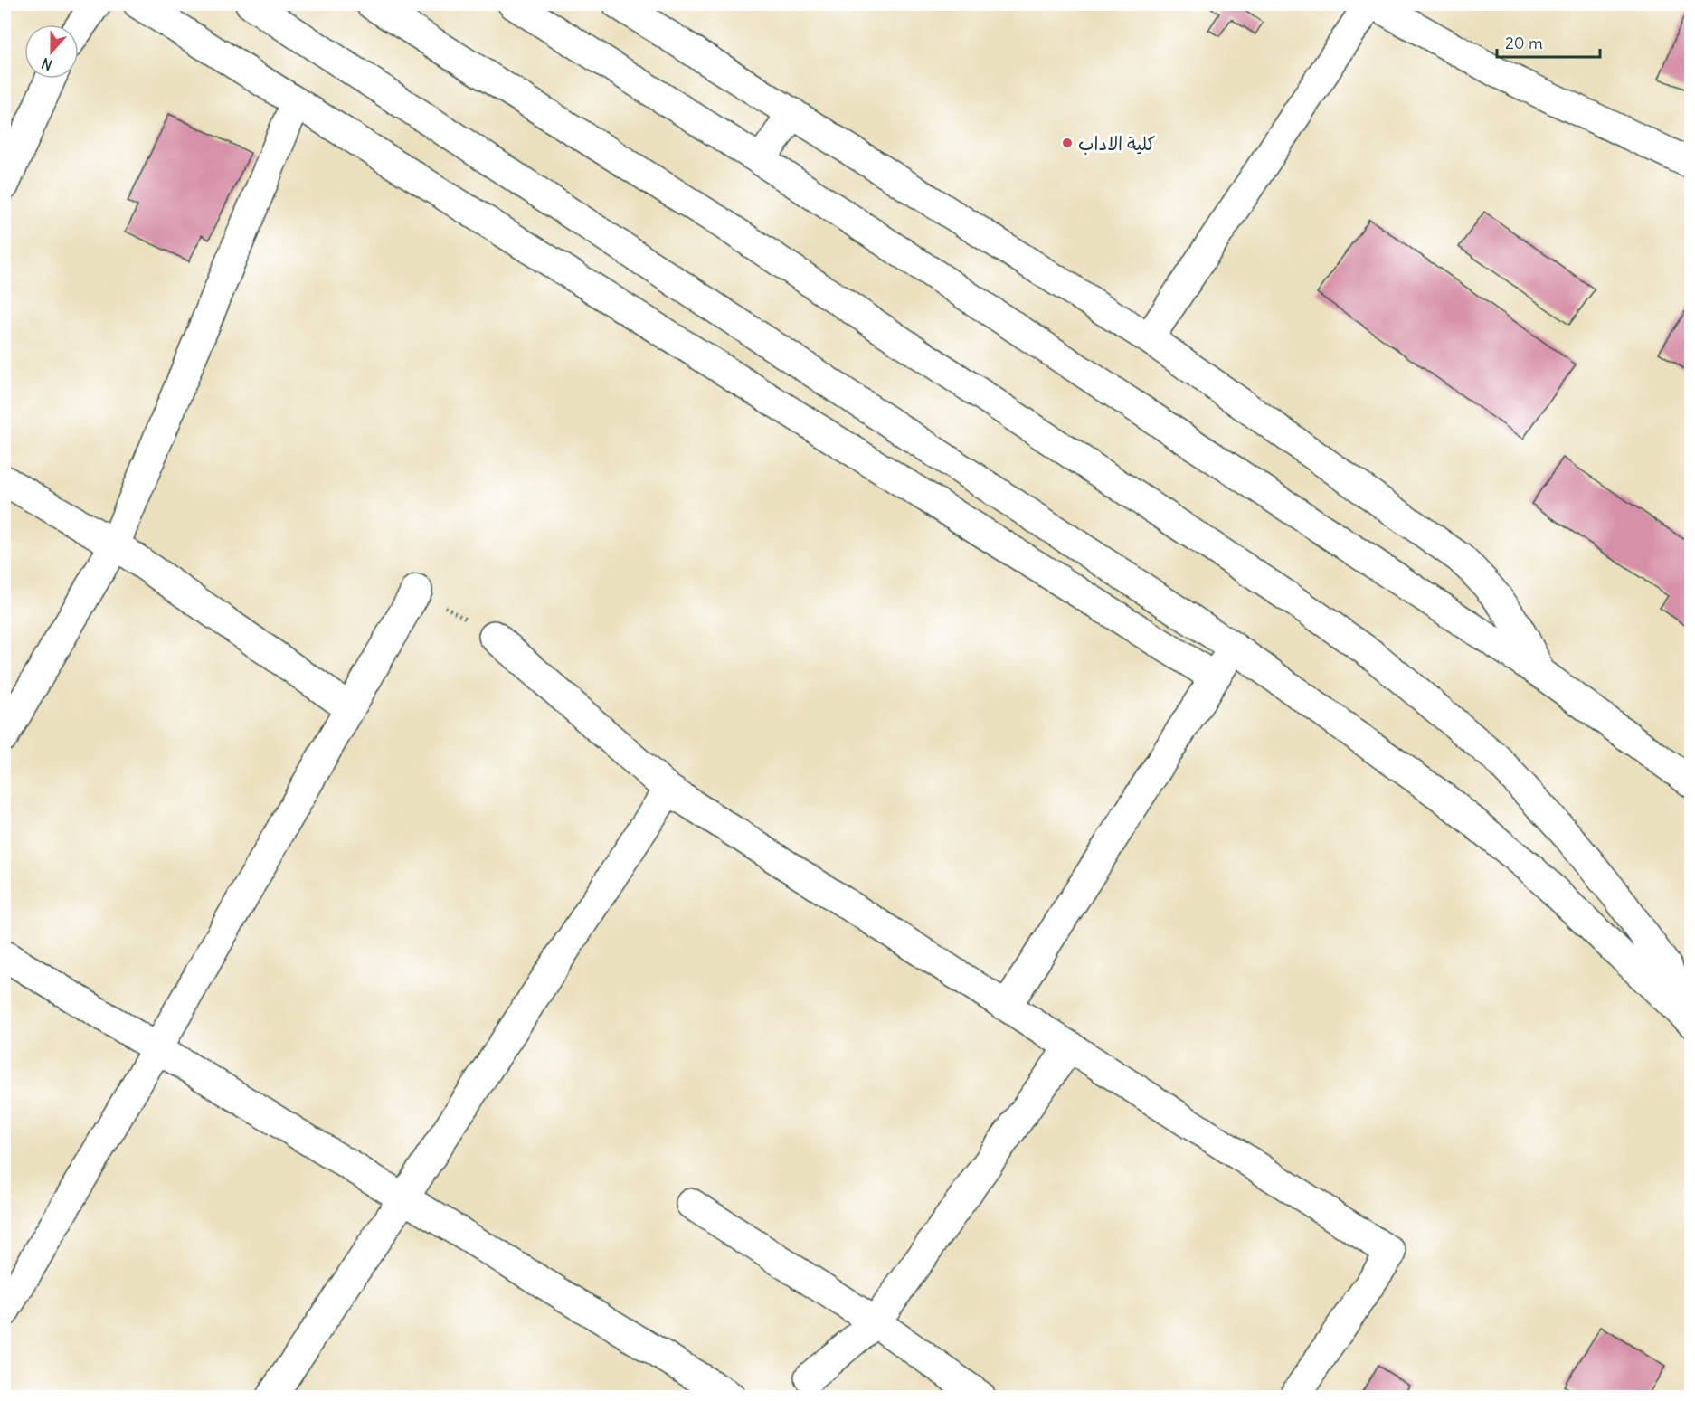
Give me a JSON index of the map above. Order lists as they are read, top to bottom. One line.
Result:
{"places":["كلية الاداب"],"scale_bar":"20 m","north":"bottom"}
